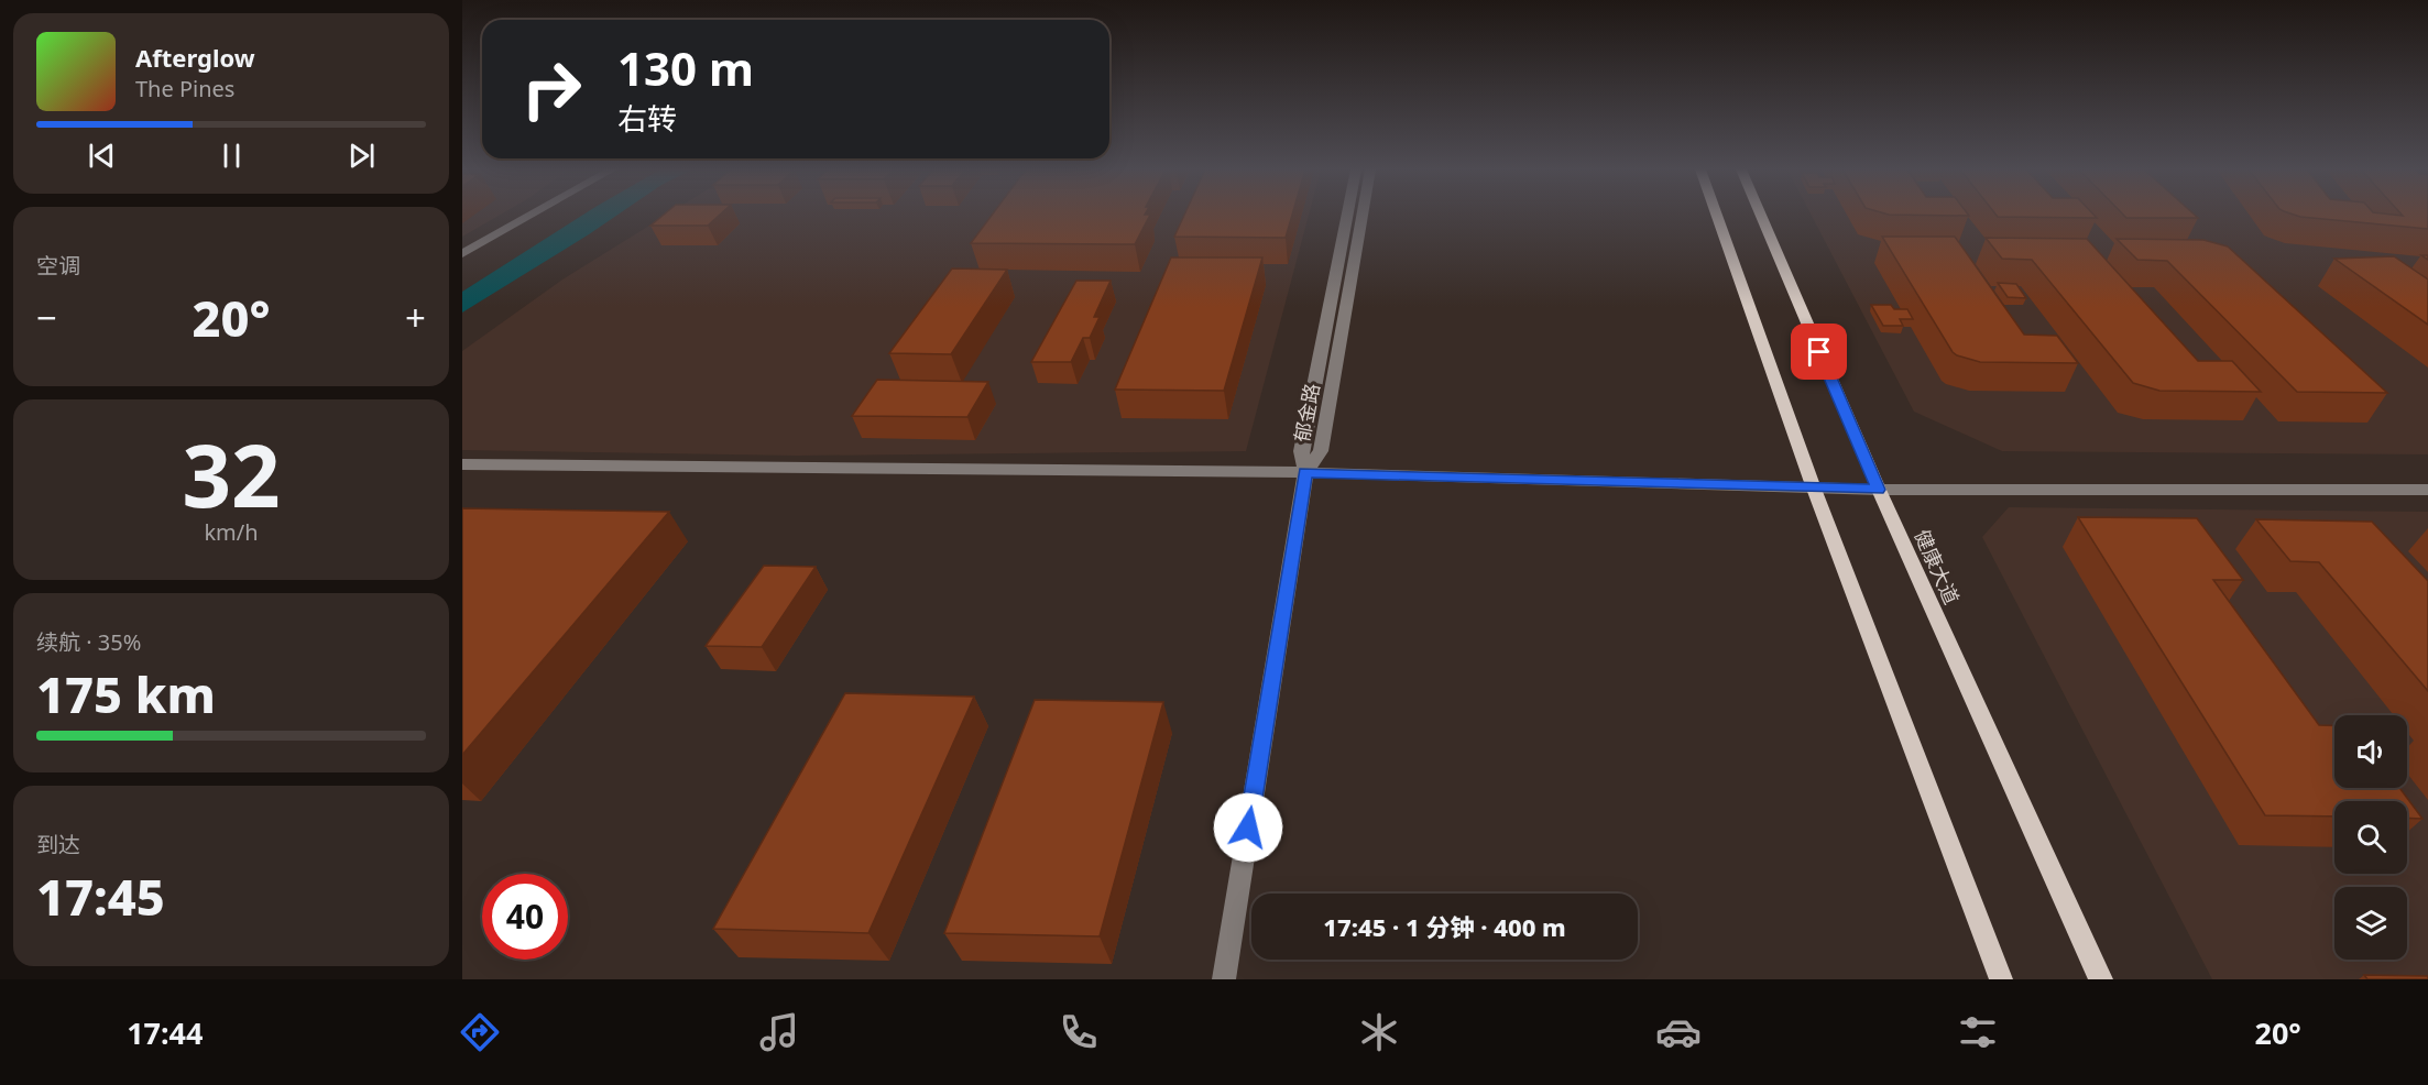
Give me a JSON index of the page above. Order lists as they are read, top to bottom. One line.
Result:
{"streets":{"main road":["健康大道"],"street":["郁金路"]},"page":{"turn":["130 m","右转"],"song":["Afterglow","The Pines"],"tile":["空调",["32","km/h"],["续航 · 35%","175 km"],["到达","17:45"]],"heat":["−","20°","+"],"limit":"40","trip":"17:45 · 1 分钟 · 400 m","tabs":["17:44","20°"]}}
